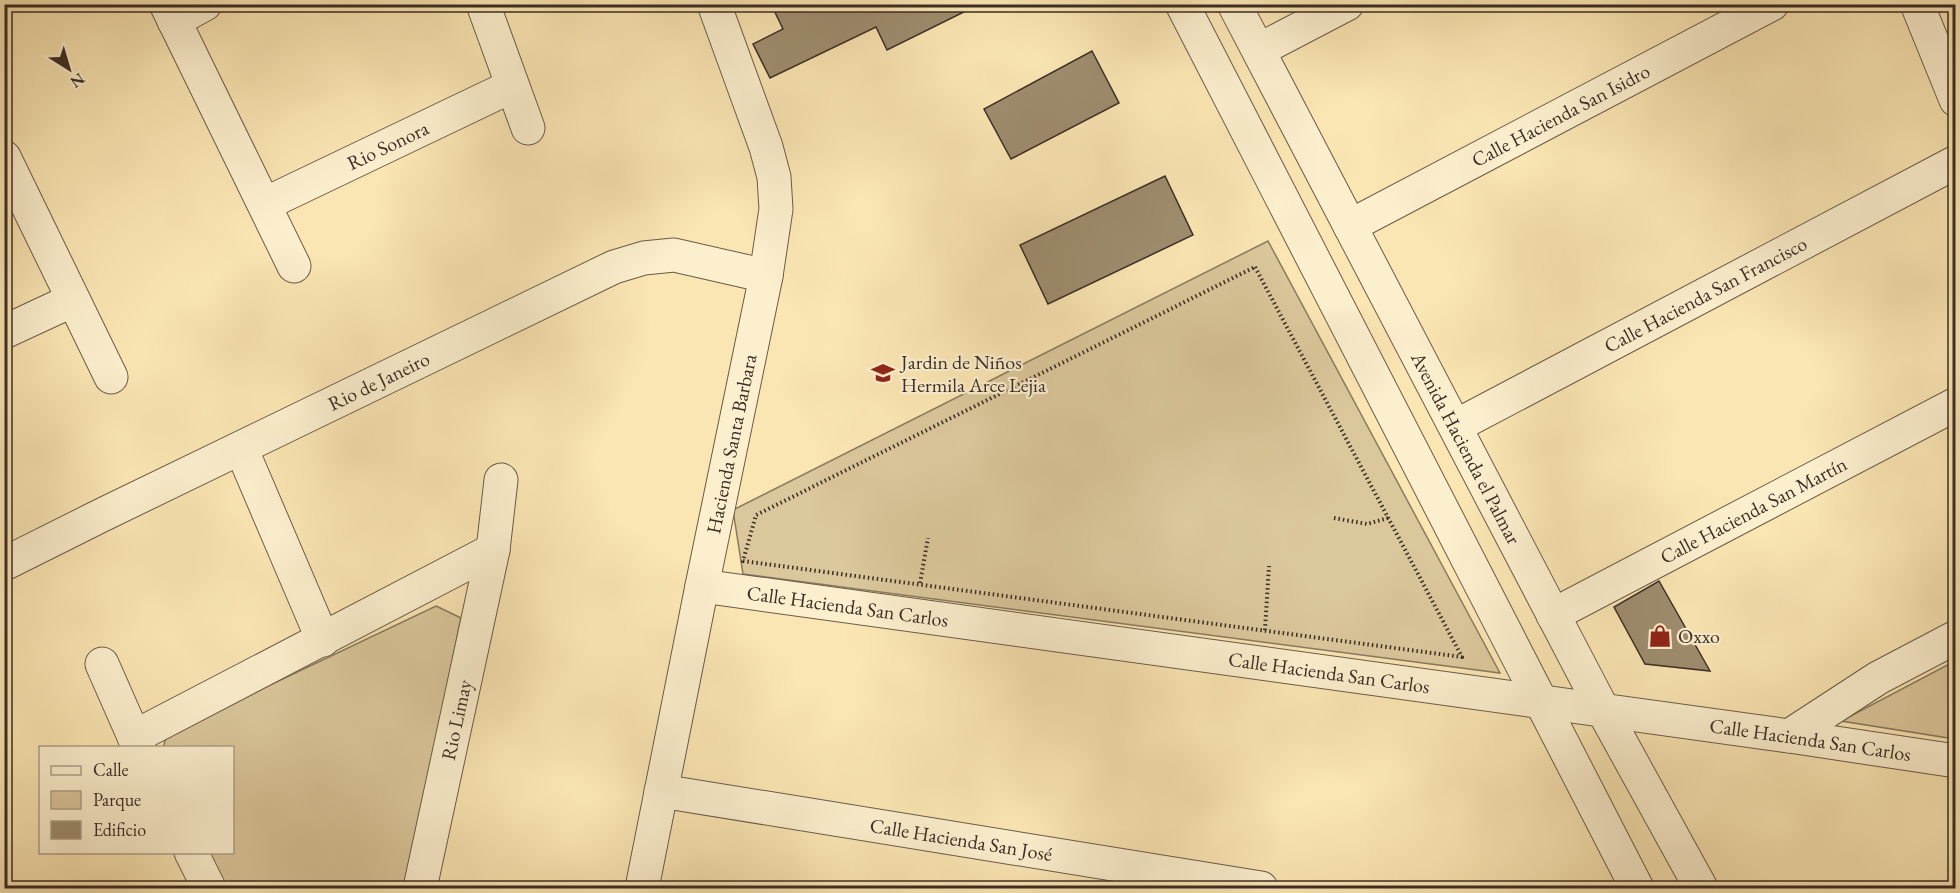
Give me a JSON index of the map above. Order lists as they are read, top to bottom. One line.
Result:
{"streets":{"street":["Calle Hacienda San Isidro","Rio Sonora","Calle Hacienda San Francisco","Rio de Janeiro","Hacienda Santa Barbara","Avenida Hacienda el Palmar","Calle Hacienda San Martín","Calle Hacienda San Carlos","Rio Limay","Calle Hacienda San José"]},"crossings":[["Calle Hacienda San Isidro","Avenida Hacienda el Palmar"],["Calle Hacienda San Francisco","Avenida Hacienda el Palmar"],["Rio de Janeiro","Hacienda Santa Barbara"],["Hacienda Santa Barbara","Calle Hacienda San Carlos"],["Hacienda Santa Barbara","Calle Hacienda San José"],["Avenida Hacienda el Palmar","Calle Hacienda San Martín"],["Avenida Hacienda el Palmar","Calle Hacienda San Carlos"]],"places":{"school or university":["Jardin de Niños Hermila Arce Lejia"],"shop":["Oxxo"]},"legend":["Calle","Parque","Edificio"],"north":"bottom right"}
